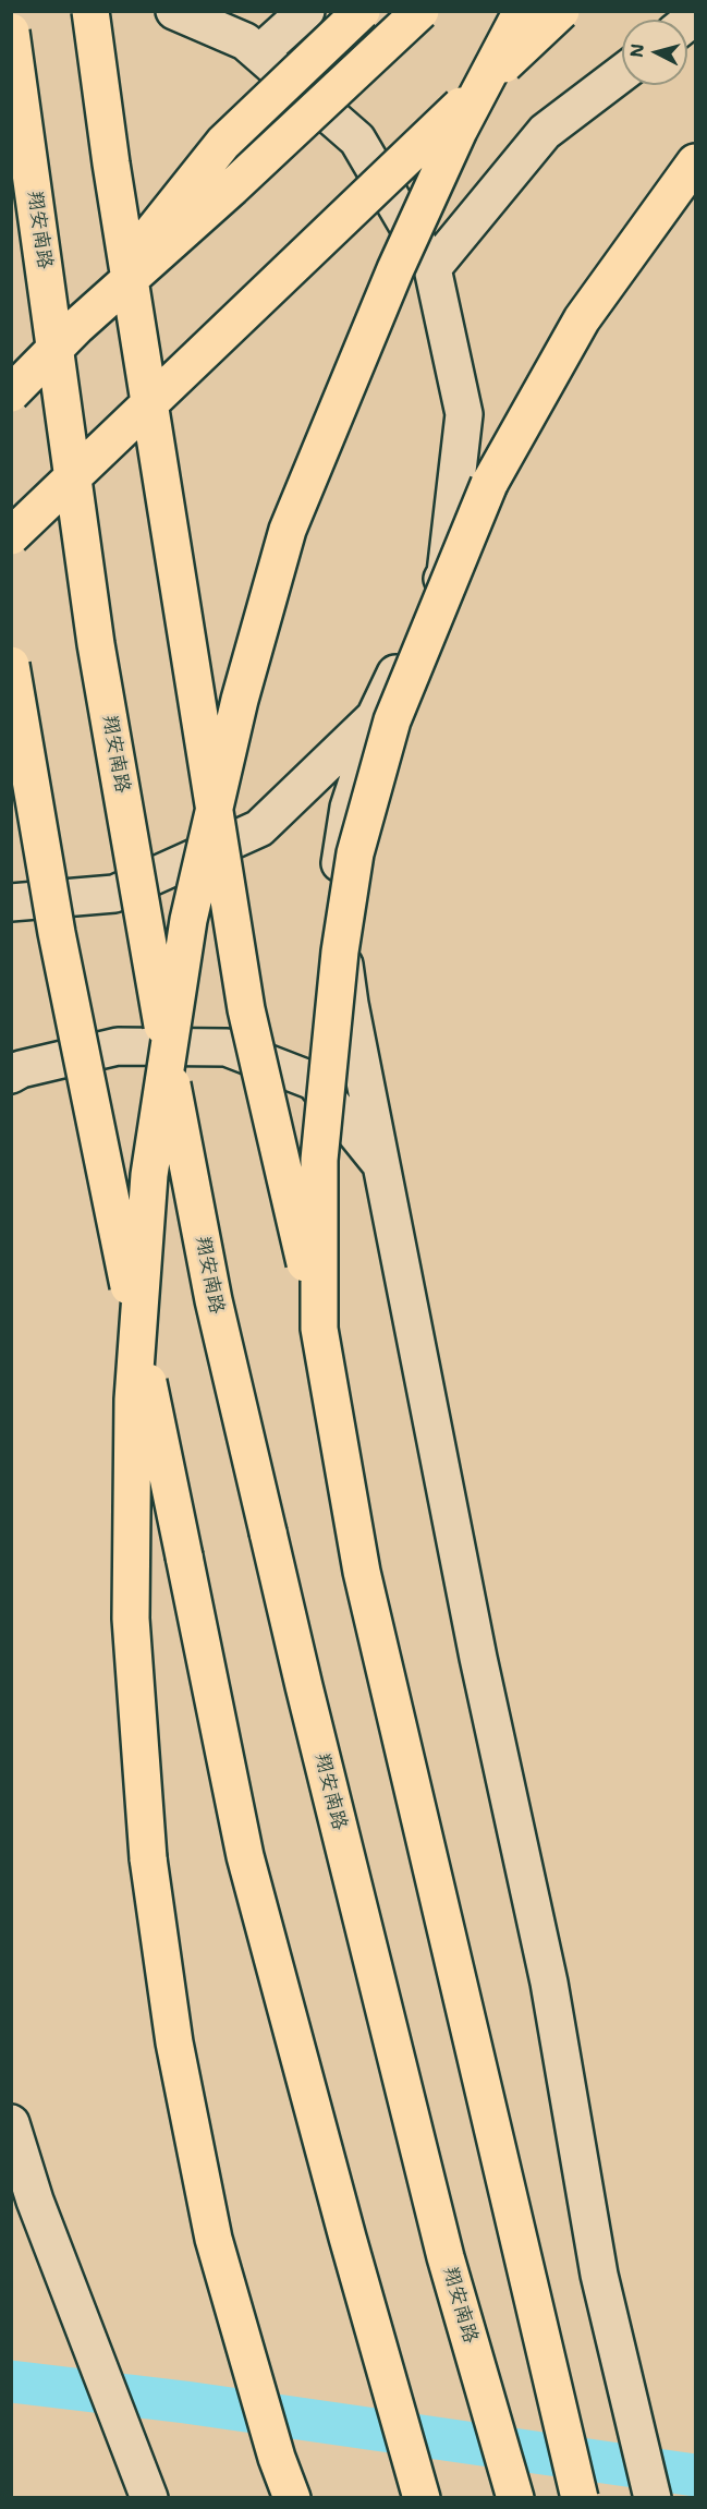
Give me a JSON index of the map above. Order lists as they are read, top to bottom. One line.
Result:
{"streets":{"highway":["翔安南路"]},"north":"left"}
